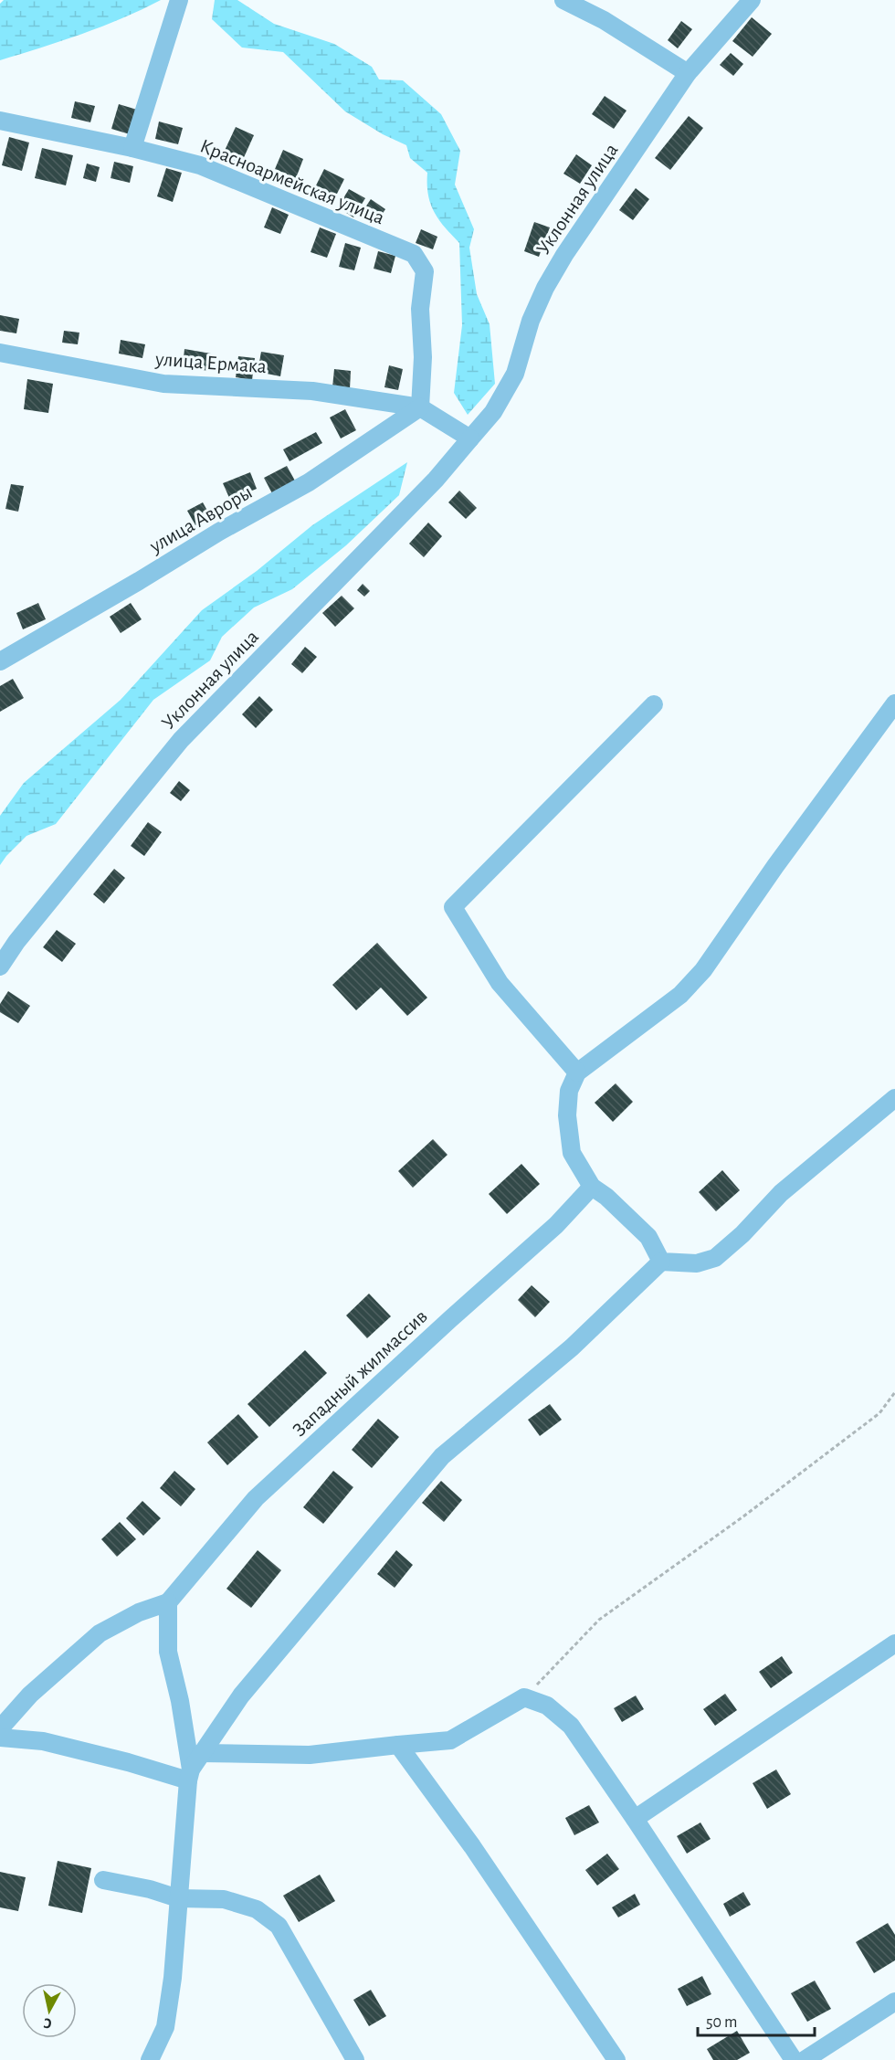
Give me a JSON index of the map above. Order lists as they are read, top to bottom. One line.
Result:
{"streets":{"street":["Красноармейская улица","Уклонная улица","улица Ермака","улица Авроры","Западный жилмассив"]},"crossings":[["Красноармейская улица","улица Ермака"],["Красноармейская улица","улица Авроры"],["улица Ермака","улица Авроры"]],"scale_bar":"50 m","north":"bottom"}
